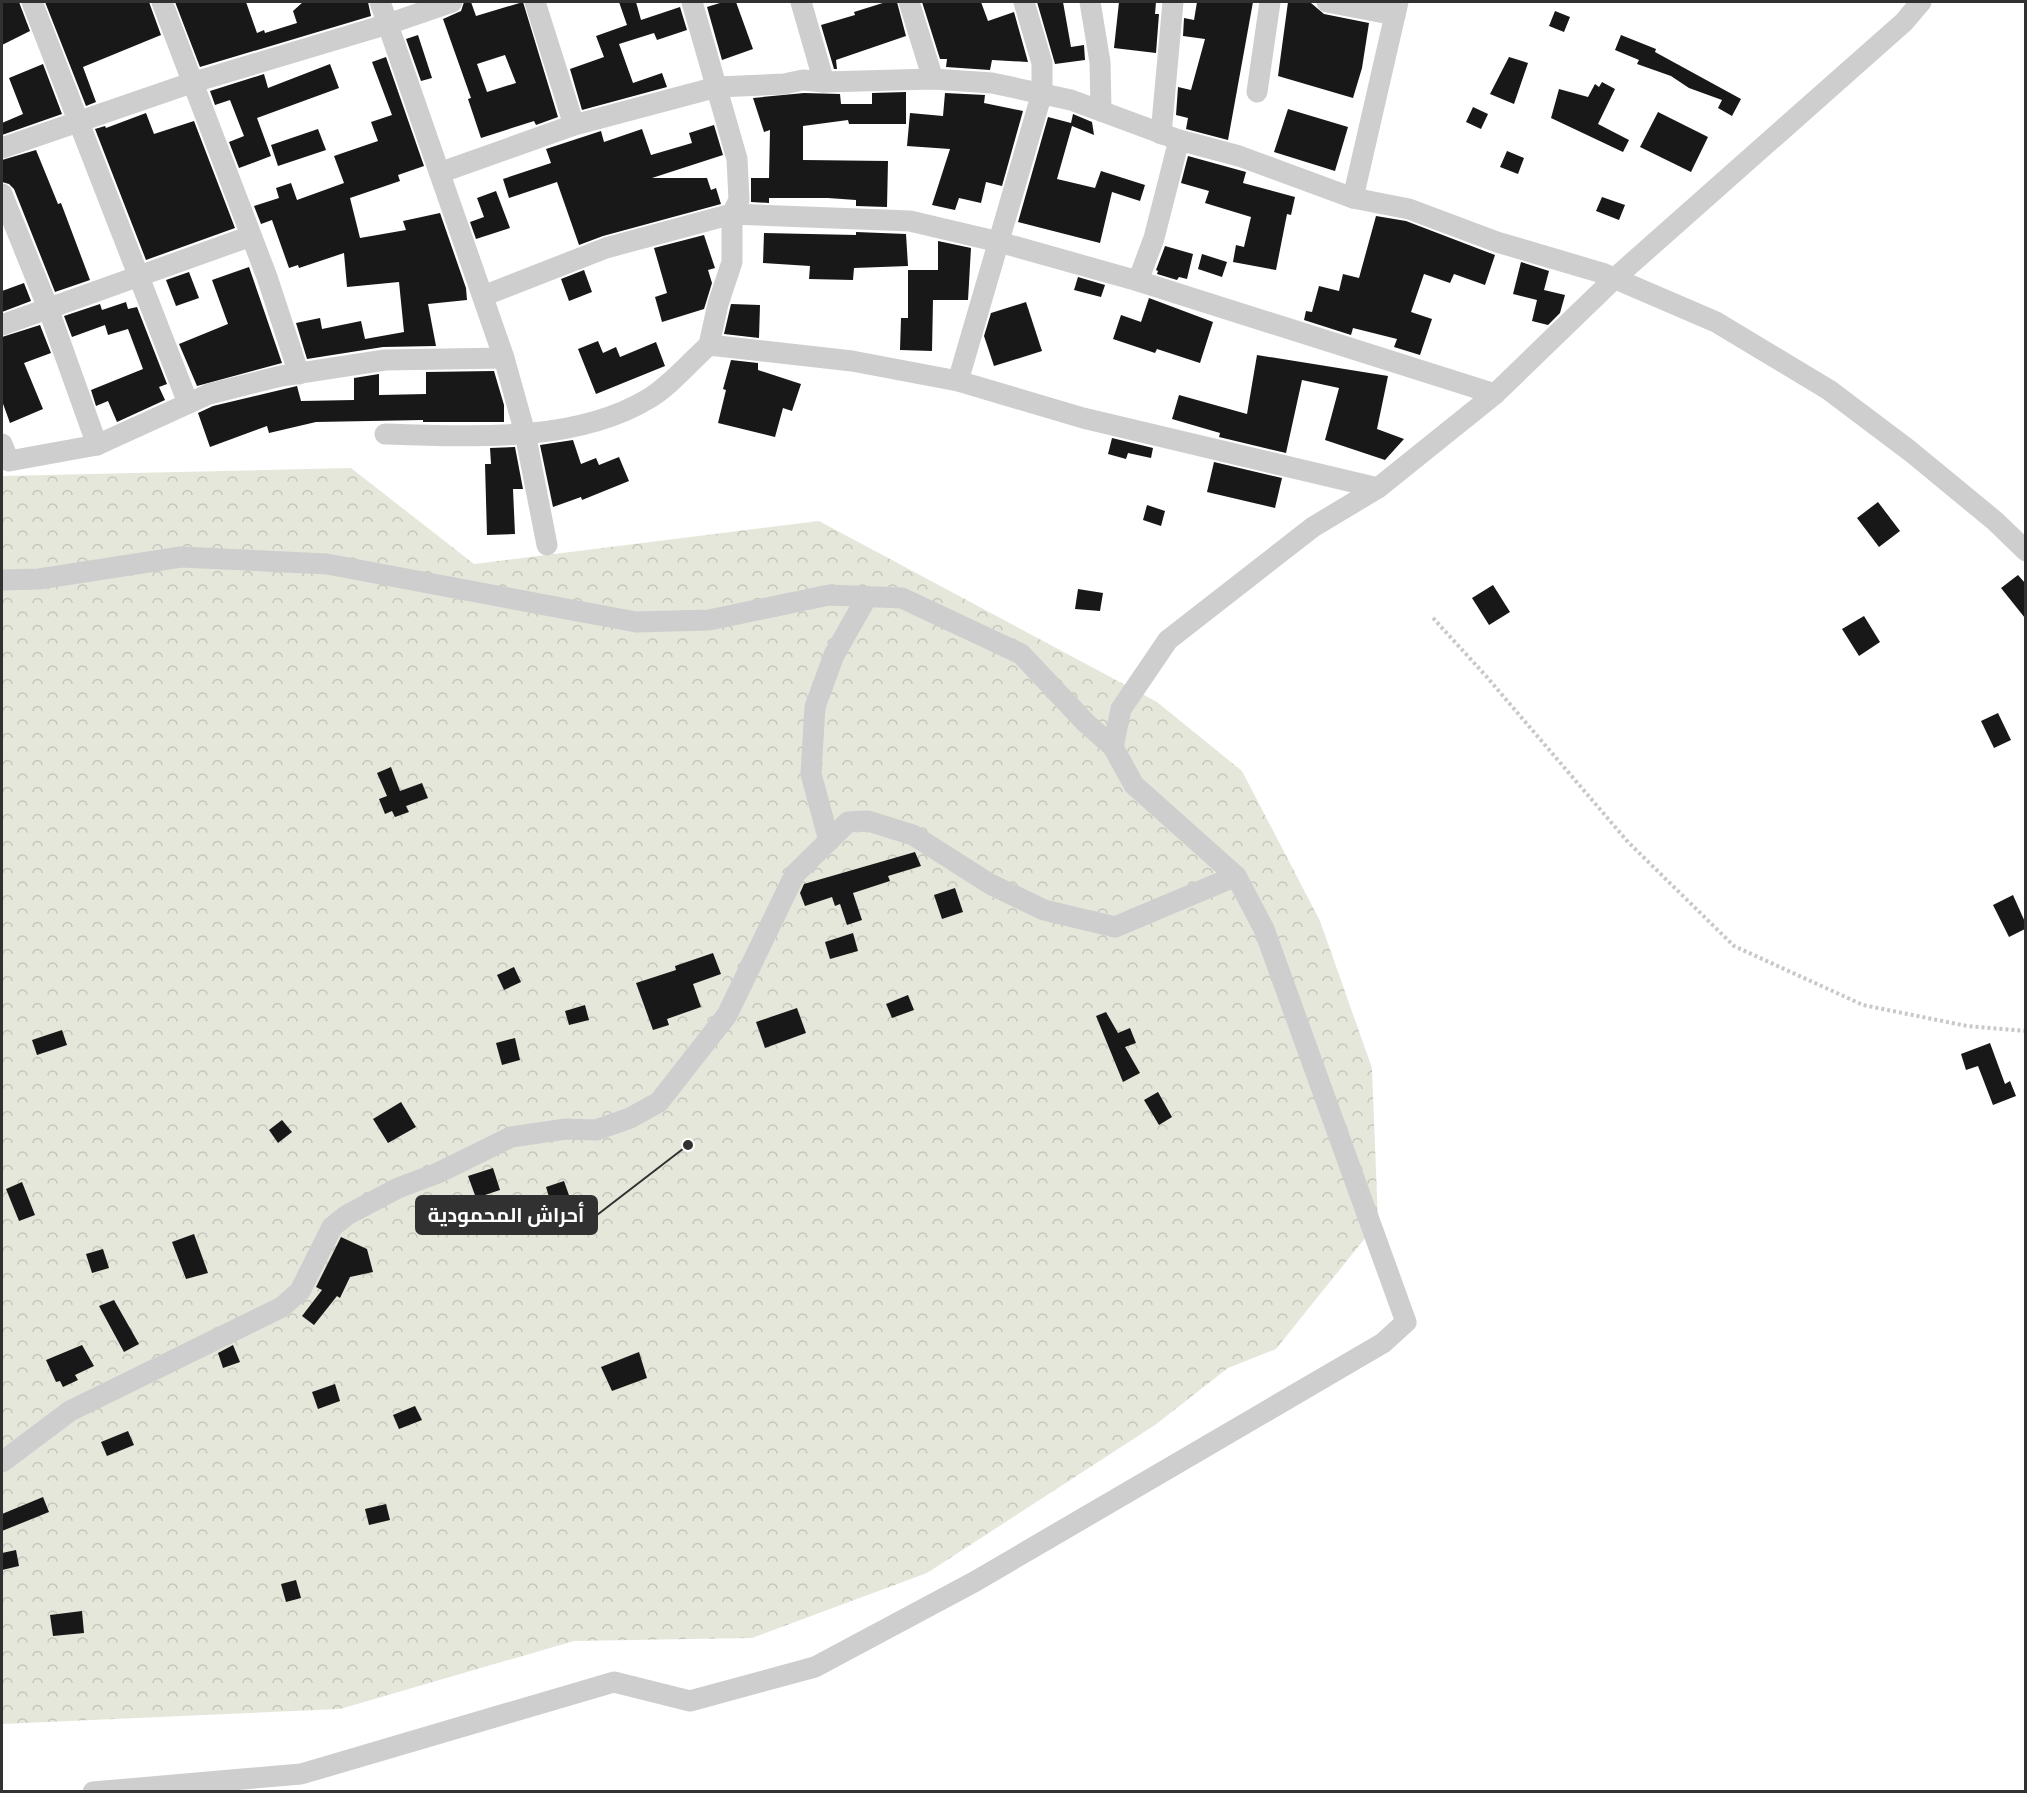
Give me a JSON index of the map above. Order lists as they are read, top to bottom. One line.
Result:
{"places":["أحراش المحمودية"]}
